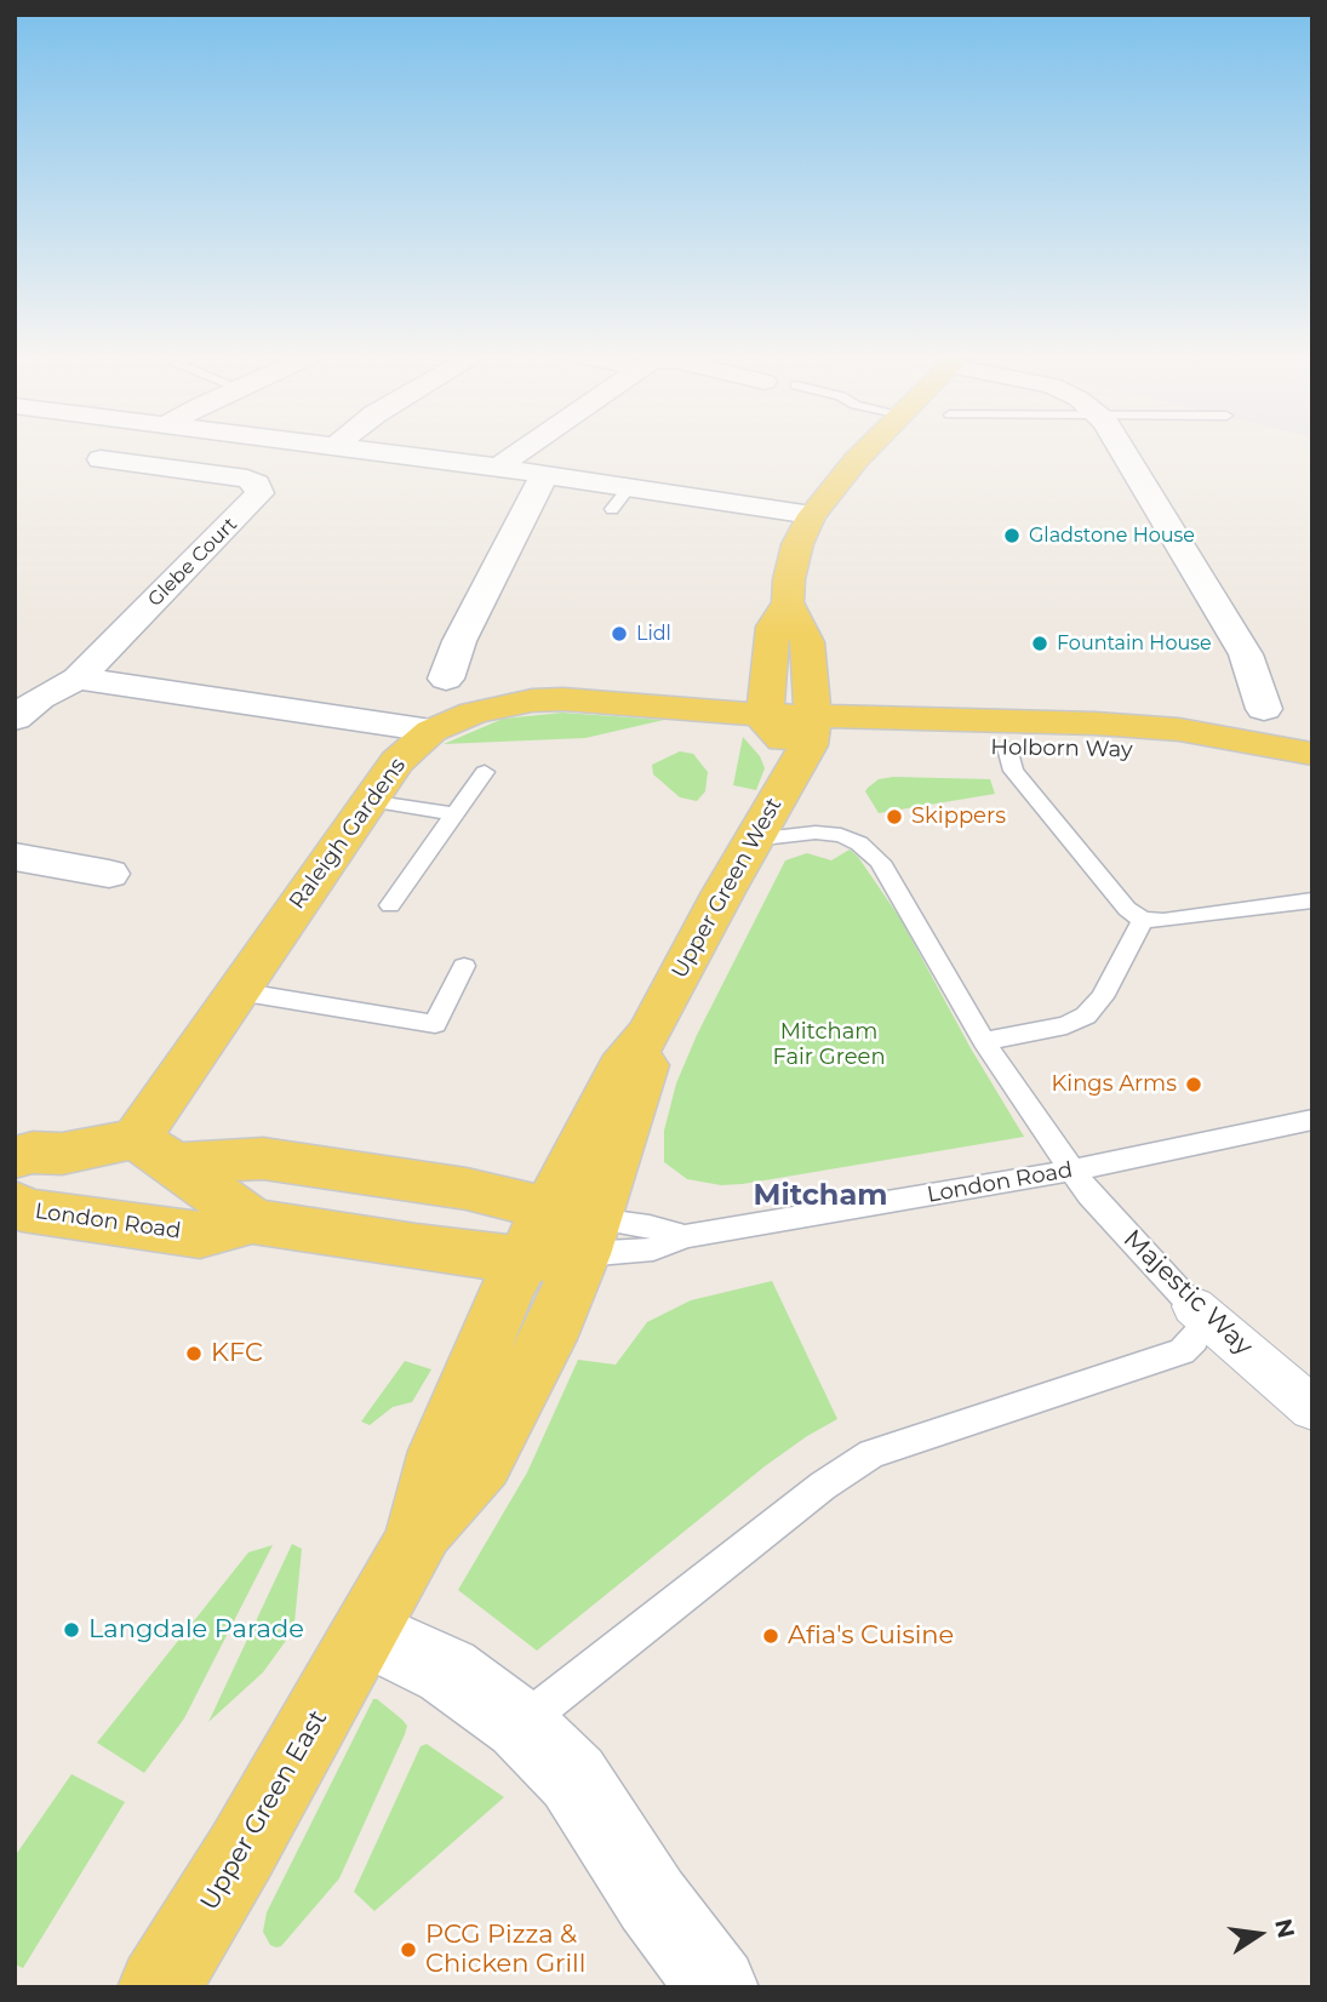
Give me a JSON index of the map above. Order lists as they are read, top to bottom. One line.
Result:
{"streets":{"main road":["Holborn Way","Raleigh Gardens","Upper Green West","London Road","Upper Green East"],"street":["Glebe Court","Majestic Way"]},"crossings":[["Holborn Way","Upper Green West"],["Raleigh Gardens","London Road"],["Upper Green West","London Road"],["Upper Green West","Majestic Way"],["Upper Green West","Upper Green East"],["London Road","Majestic Way"],["London Road","Upper Green East"]],"districts":["Mitcham"],"parks":["Mitcham Fair Green"],"places":["Gladstone House","Lidl","Fountain House","Skippers","Kings Arms","KFC","Langdale Parade","Afia's Cuisine","PCG Pizza & Chicken Grill"],"north":"right"}
